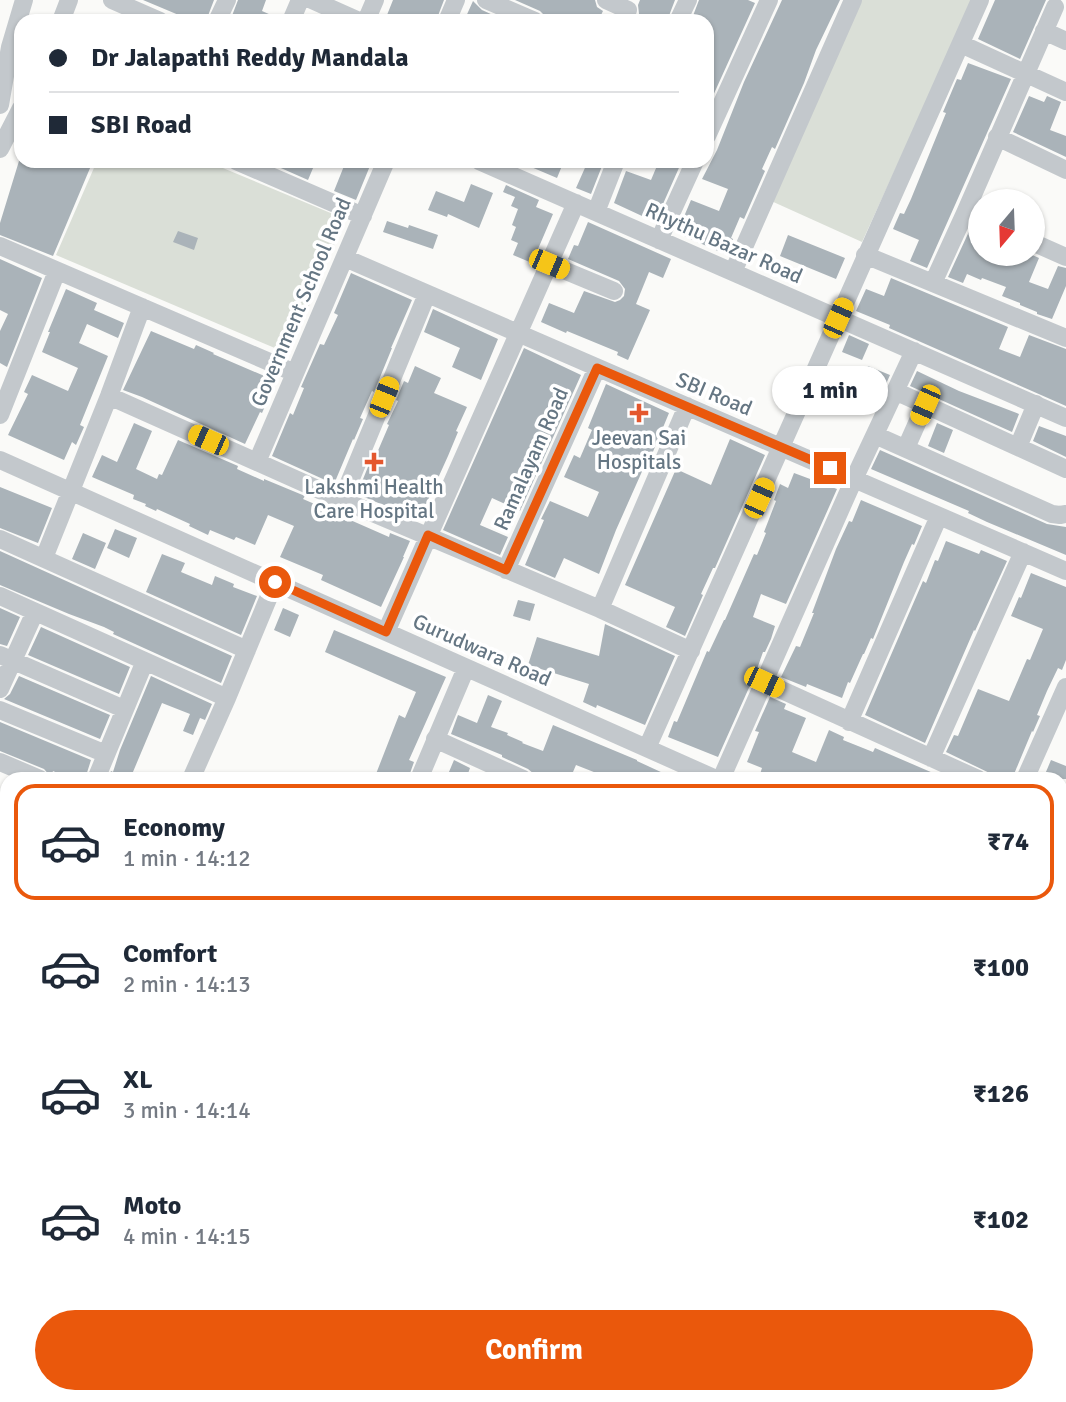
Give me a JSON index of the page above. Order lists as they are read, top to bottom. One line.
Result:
{"streets":{"street":["Rhythu Bazar Road","Government School Road","SBI Road","Ramalayam Road","Gurudwara Road"]},"crossings":[["Government School Road","SBI Road"],["SBI Road","Ramalayam Road"]],"places":{"health":["Jeevan Sai Hospitals","Lakshmi Health Care Hospital"]},"north":"bottom","page":{"banner":["Dr Jalapathi Reddy Mandala","SBI Road"],"bubble":"1 min","list":[{"name":"Economy","note":"1 min · 14:12","value":"₹74"},{"name":"Comfort","note":"2 min · 14:13","value":"₹100"},{"name":"XL","note":"3 min · 14:14","value":"₹126"},{"name":"Moto","note":"4 min · 14:15","value":"₹102"}],"buttons":"Confirm"}}
